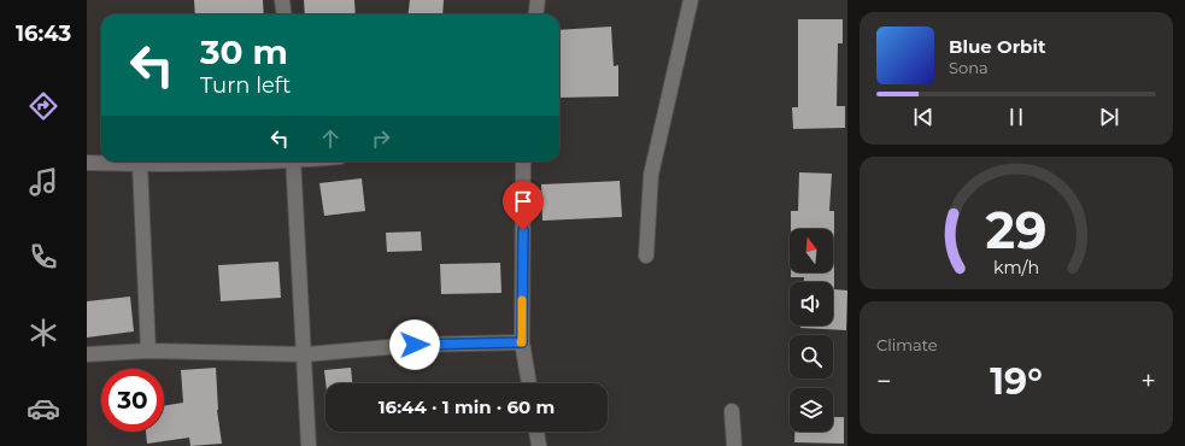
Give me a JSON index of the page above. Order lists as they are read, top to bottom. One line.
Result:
{"north":"top","page":{"tabs":"16:43","turn":["30 m","Turn left"],"song":["Blue Orbit","Sona"],"tile":"Climate","heat":["−","19°","+"],"limit":"30","trip":"16:44 · 1 min · 60 m","gauge":["29","km/h"]}}
